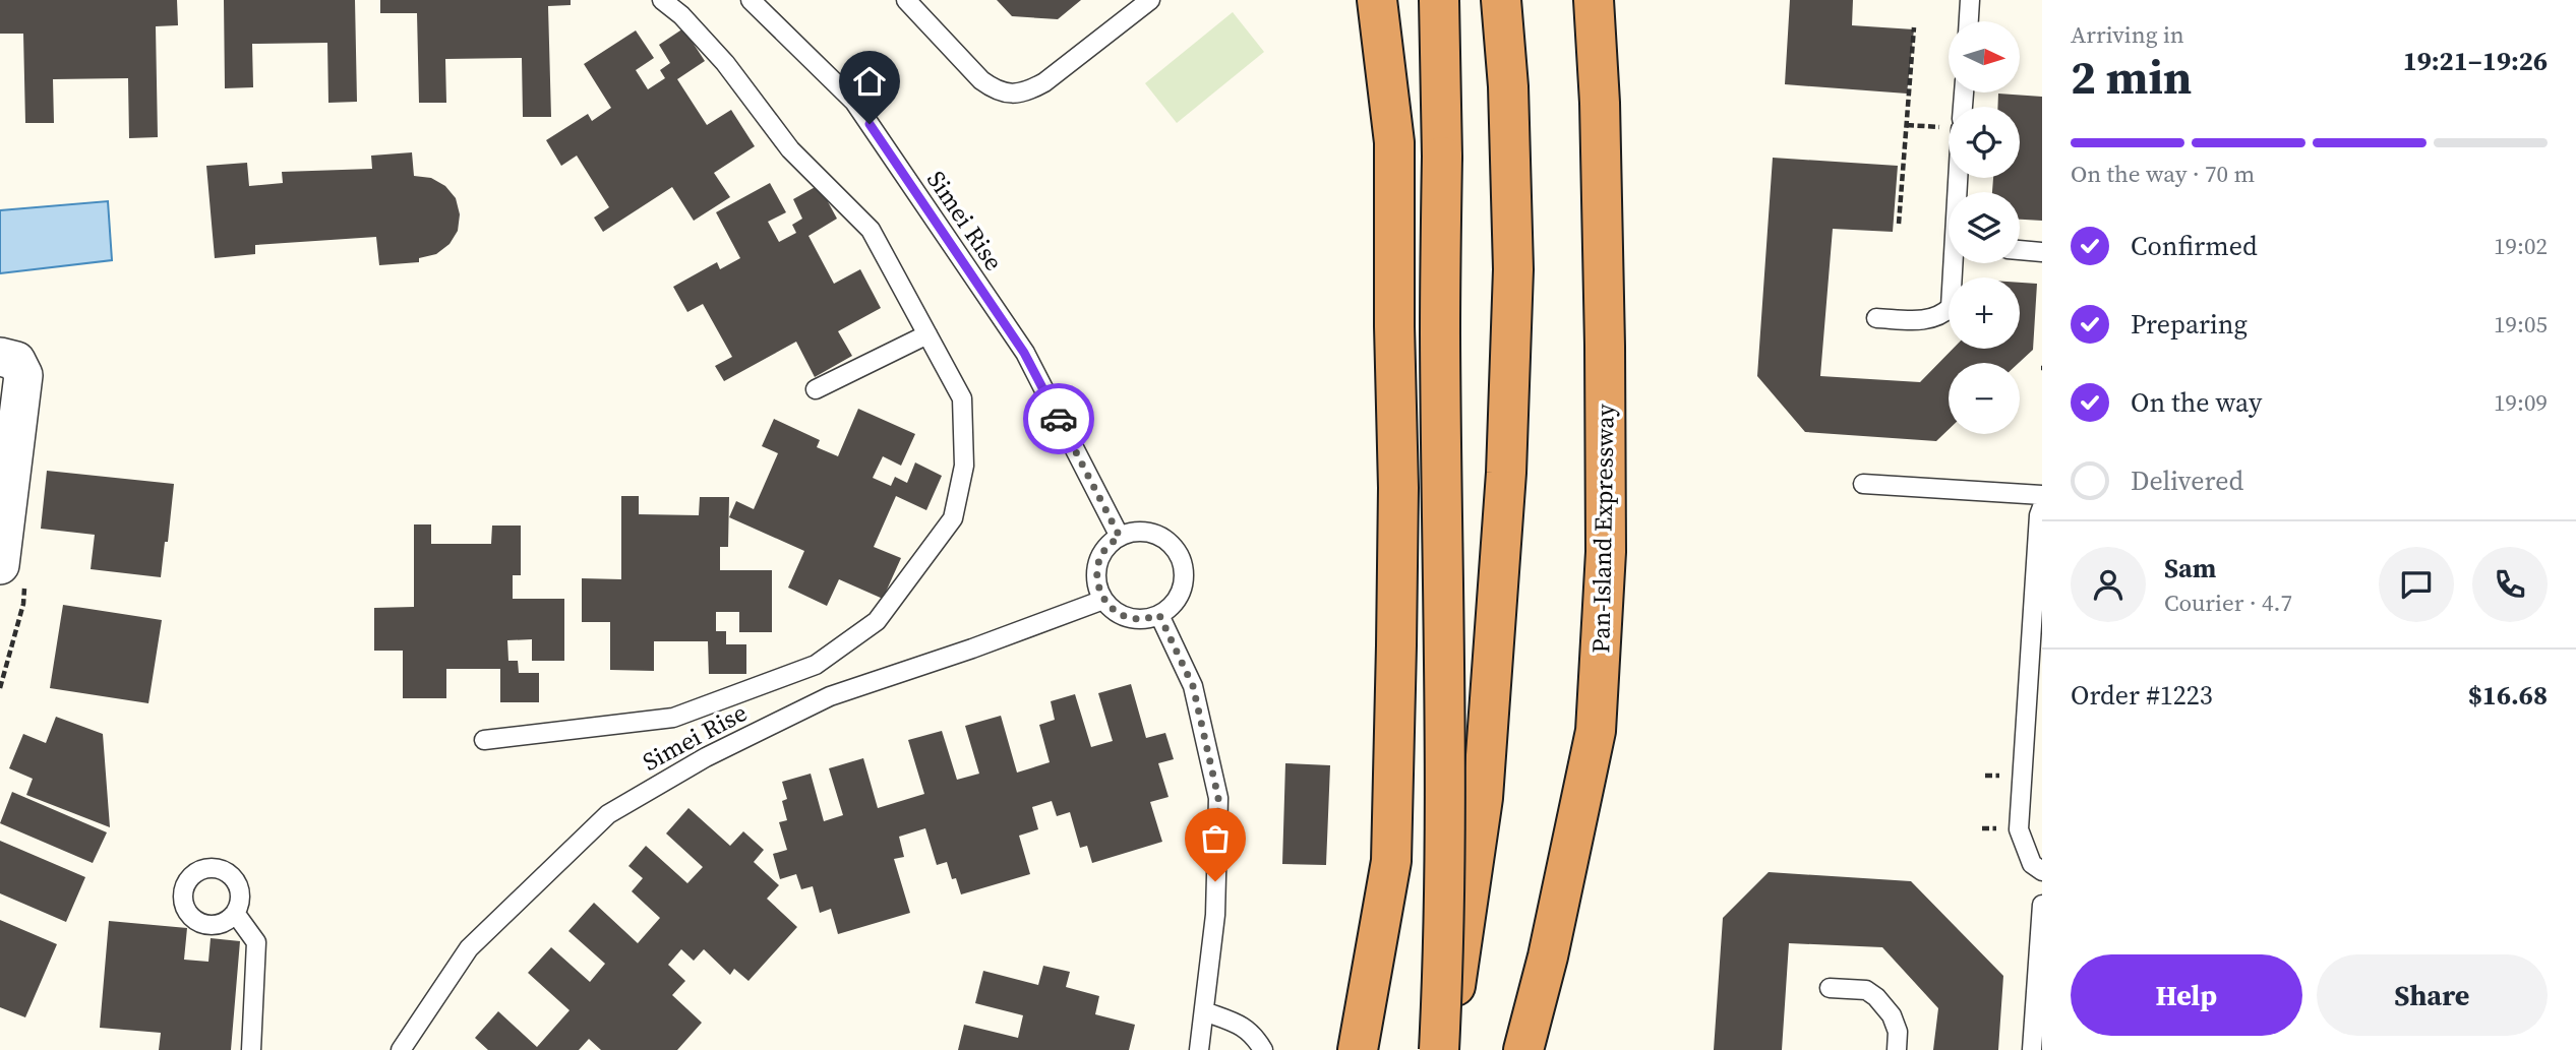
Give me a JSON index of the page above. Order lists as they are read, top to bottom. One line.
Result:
{"streets":{"highway":["Pan-Island Expressway"],"lane":["Simei Rise"]},"north":"right","page":{"heading":["2 min","Arriving in","19:21–19:26"],"panel":["Sam","Courier · 4.7","Order #1223","$16.68"],"map_buttons":["+","−"],"bar":"On the way · 70 m","list":[["Confirmed","19:02"],["Preparing","19:05"],["On the way","19:09"],"Delivered"],"buttons":["Help","Share"]}}
